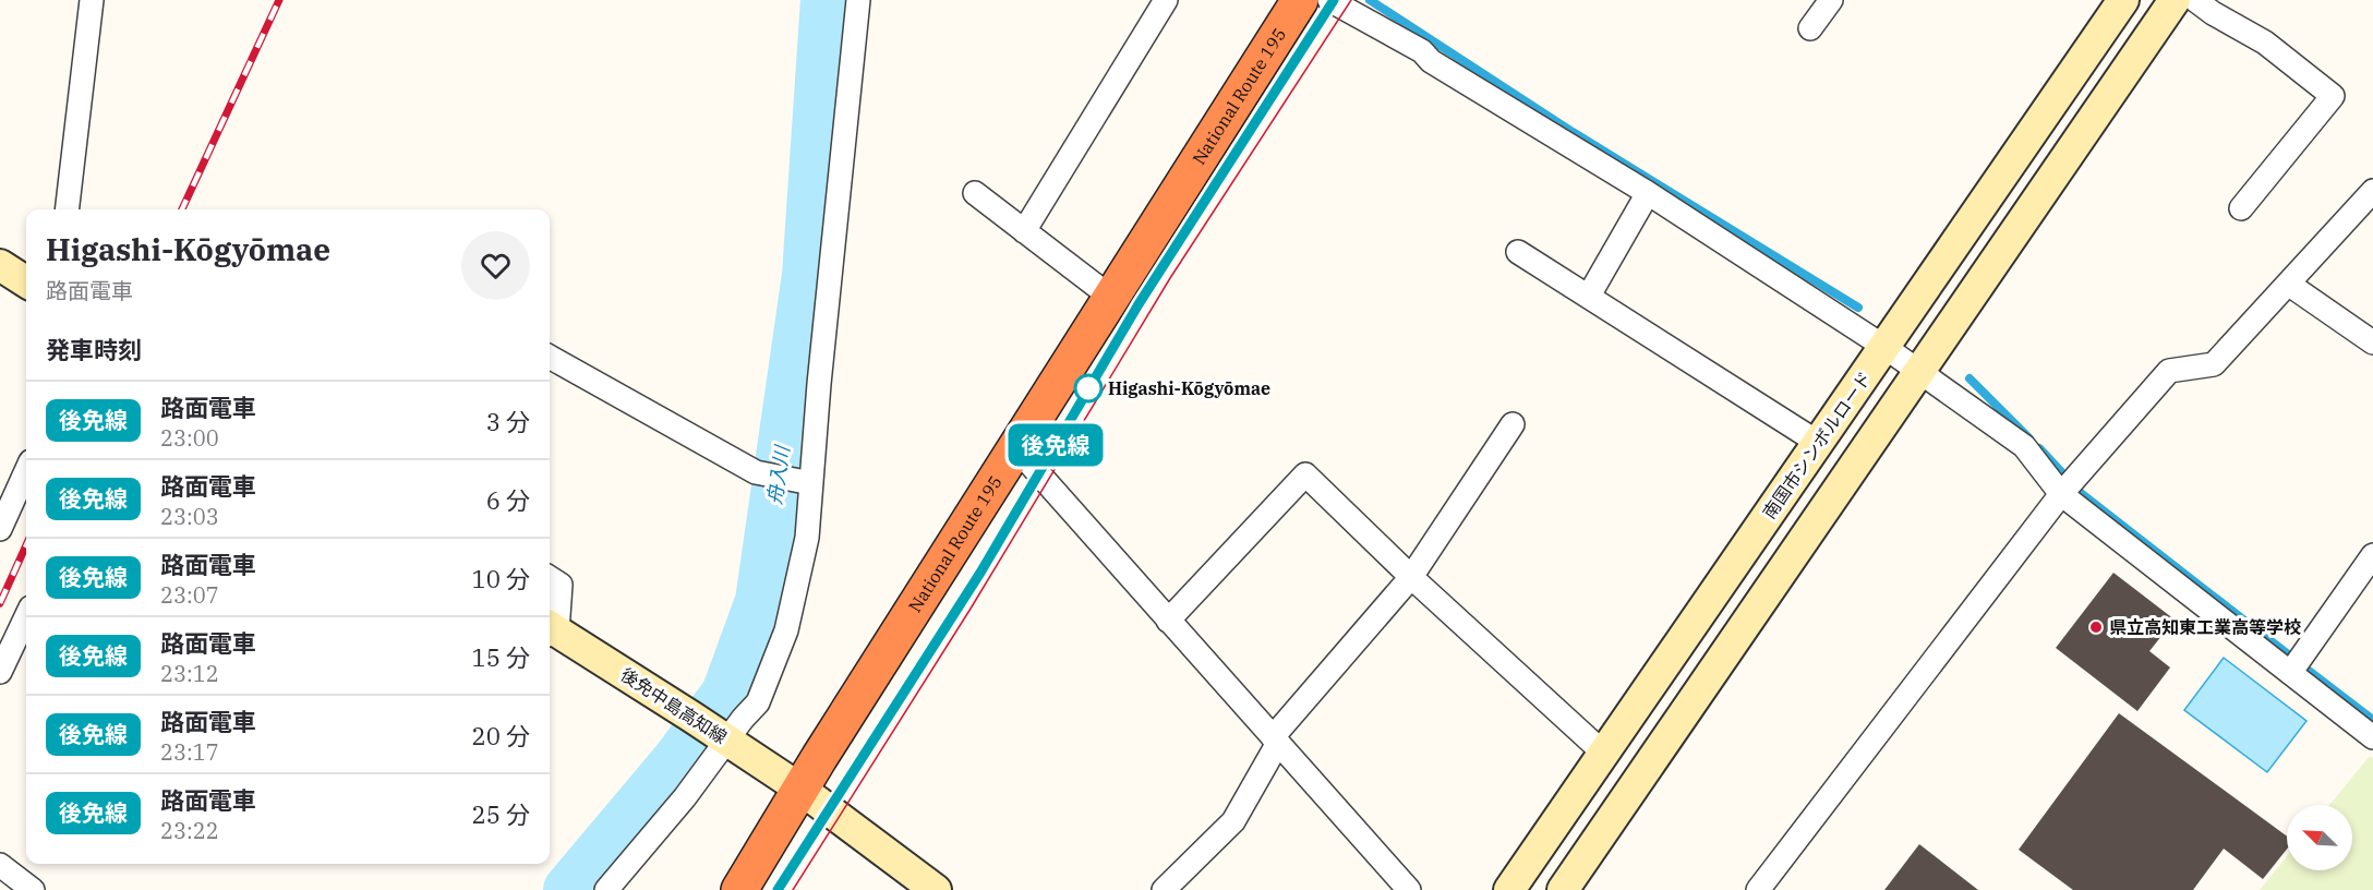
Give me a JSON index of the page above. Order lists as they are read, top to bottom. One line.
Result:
{"streets":{"highway":["National Route 195"],"street":["南国市シンボルロード","後免中島高知線"]},"crossings":[["National Route 195","後免中島高知線"]],"water":["舟入川"],"places":["Higashi-Kōgyōmae","県立高知東工業高等学校"],"lines":["tram line 後免線"],"north":"top left","page":{"on_map":"後免線","heading":[["Higashi-Kōgyōmae","路面電車"],"発車時刻"],"list":[{"mark":"後免線","name":"路面電車","note":"23:00","value":"3 分"},{"mark":"後免線","name":"路面電車","note":"23:03","value":"6 分"},{"mark":"後免線","name":"路面電車","note":"23:07","value":"10 分"},{"mark":"後免線","name":"路面電車","note":"23:12","value":"15 分"},{"mark":"後免線","name":"路面電車","note":"23:17","value":"20 分"},{"mark":"後免線","name":"路面電車","note":"23:22","value":"25 分"}]}}
